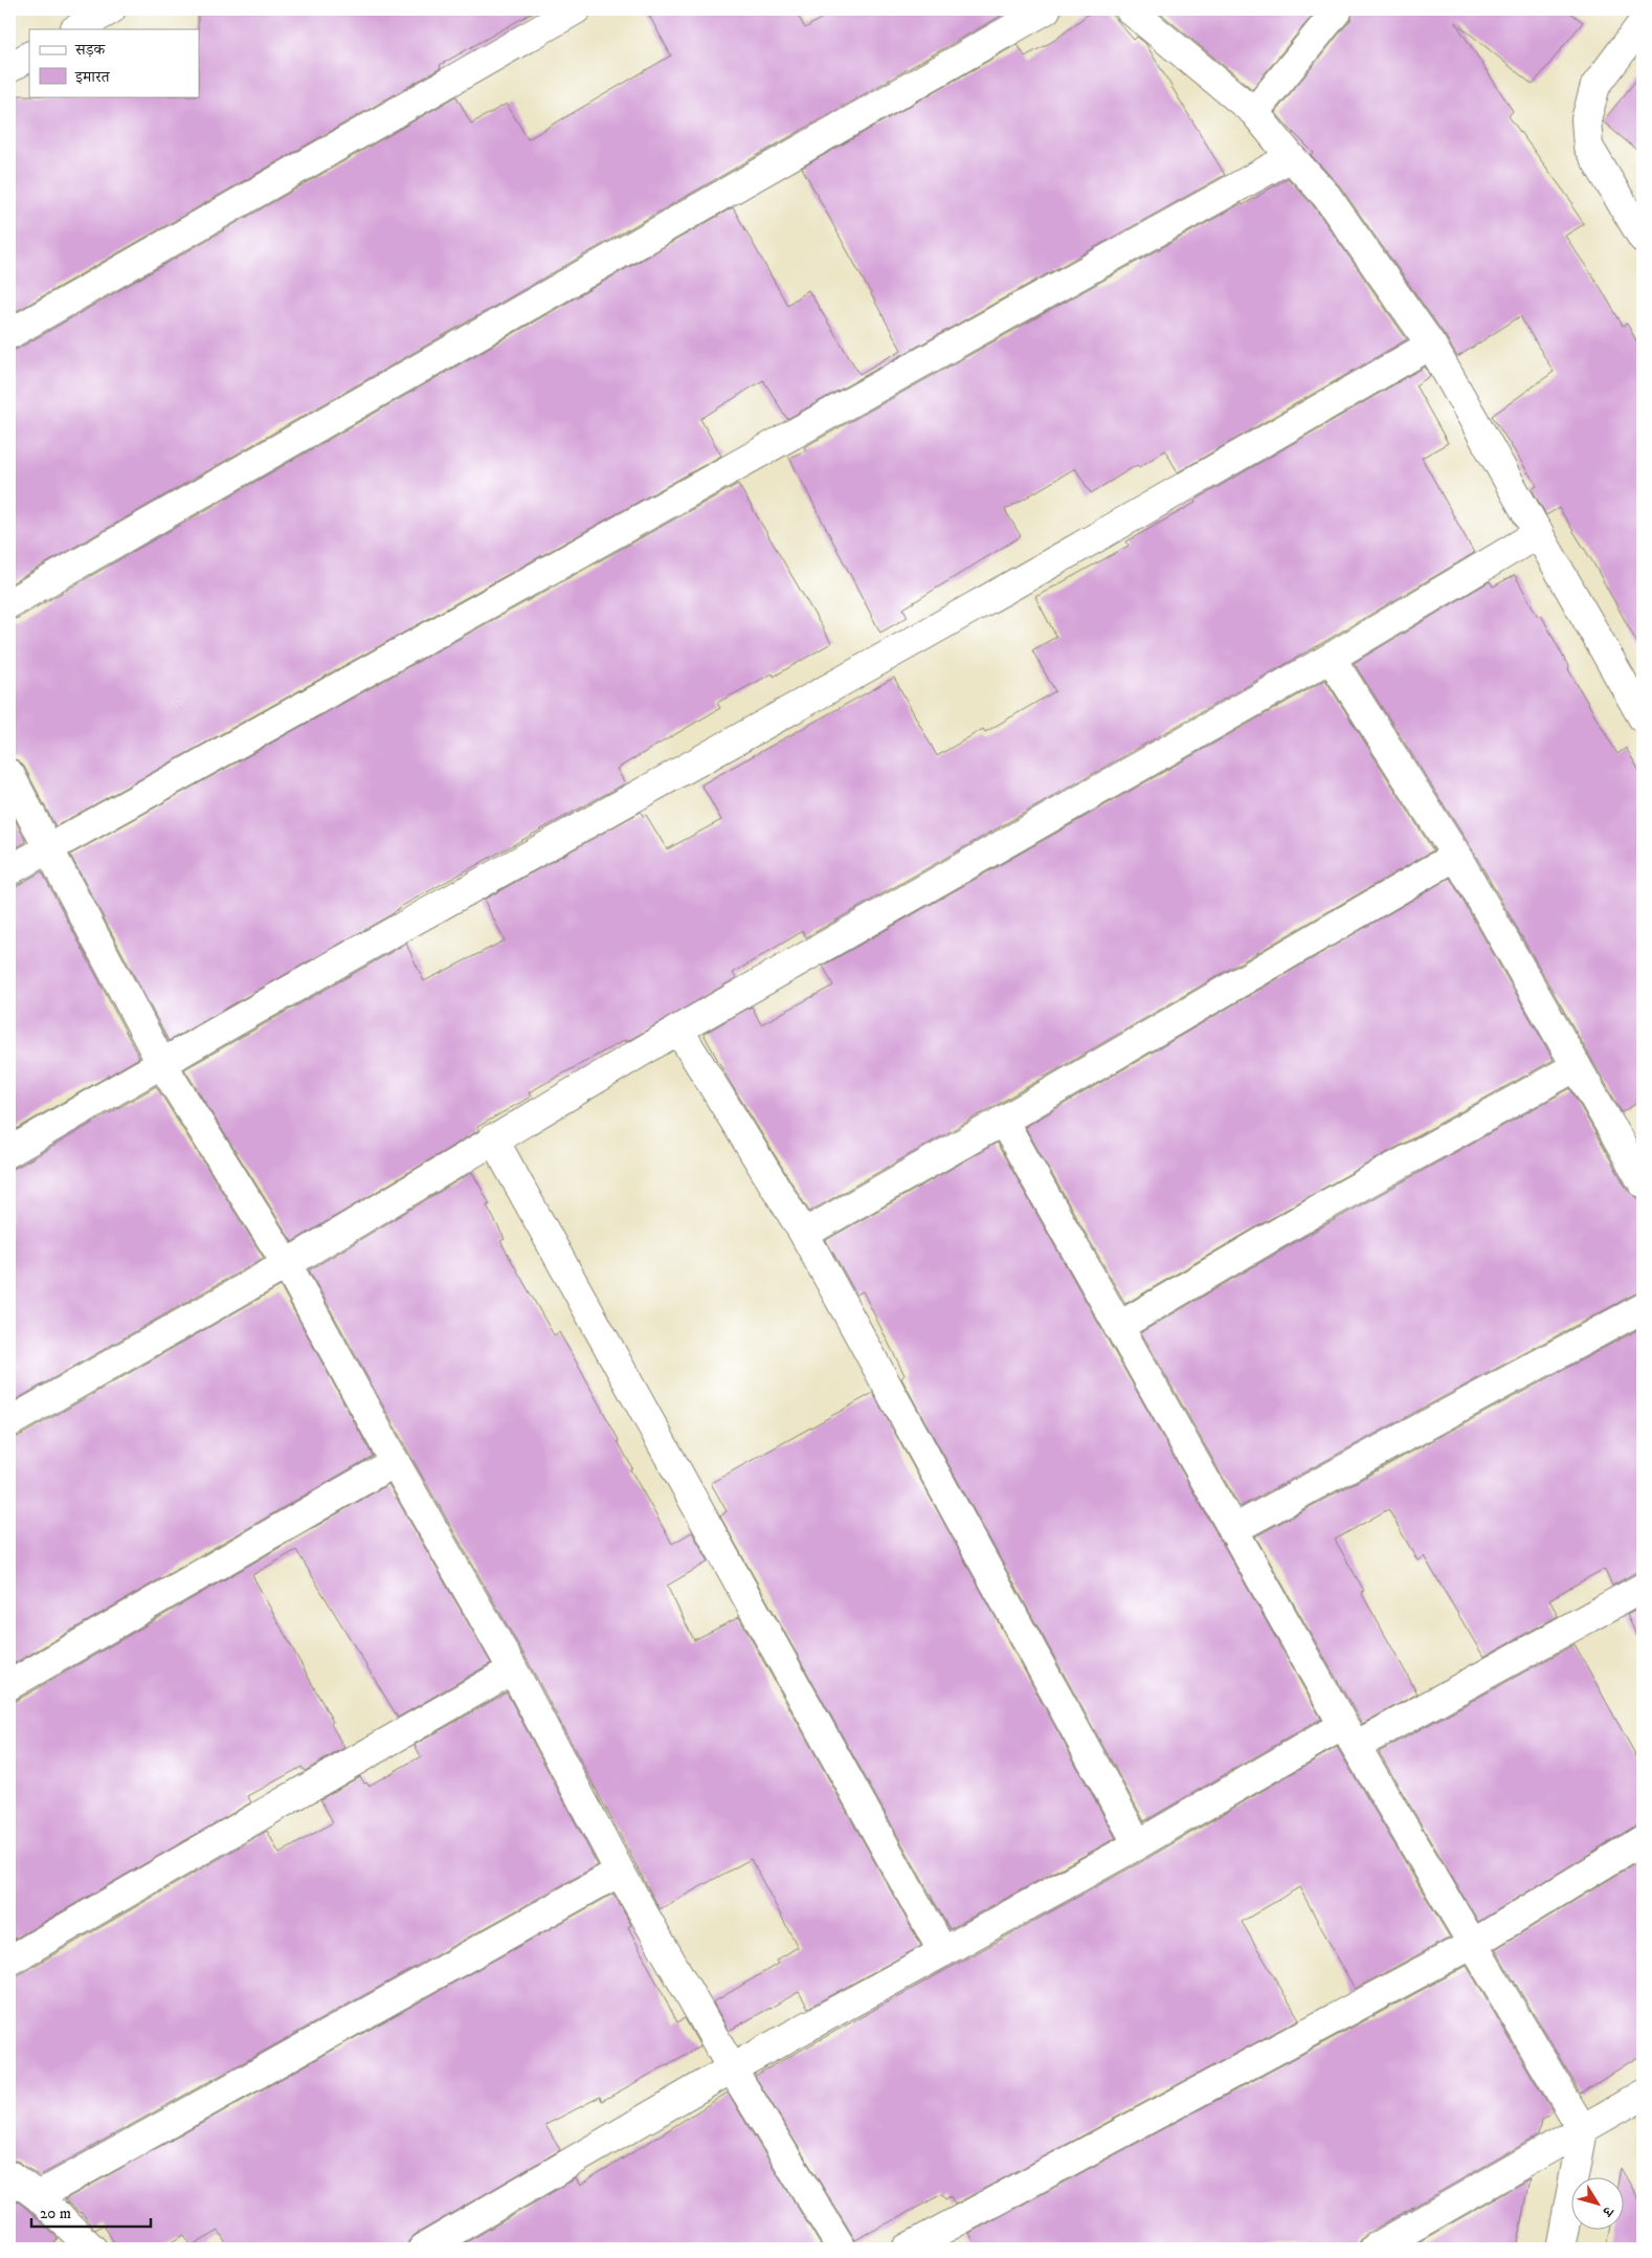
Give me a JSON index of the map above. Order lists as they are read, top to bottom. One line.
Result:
{"legend":["सड़क","इमारत"],"scale_bar":"20 m","north":"bottom right"}
